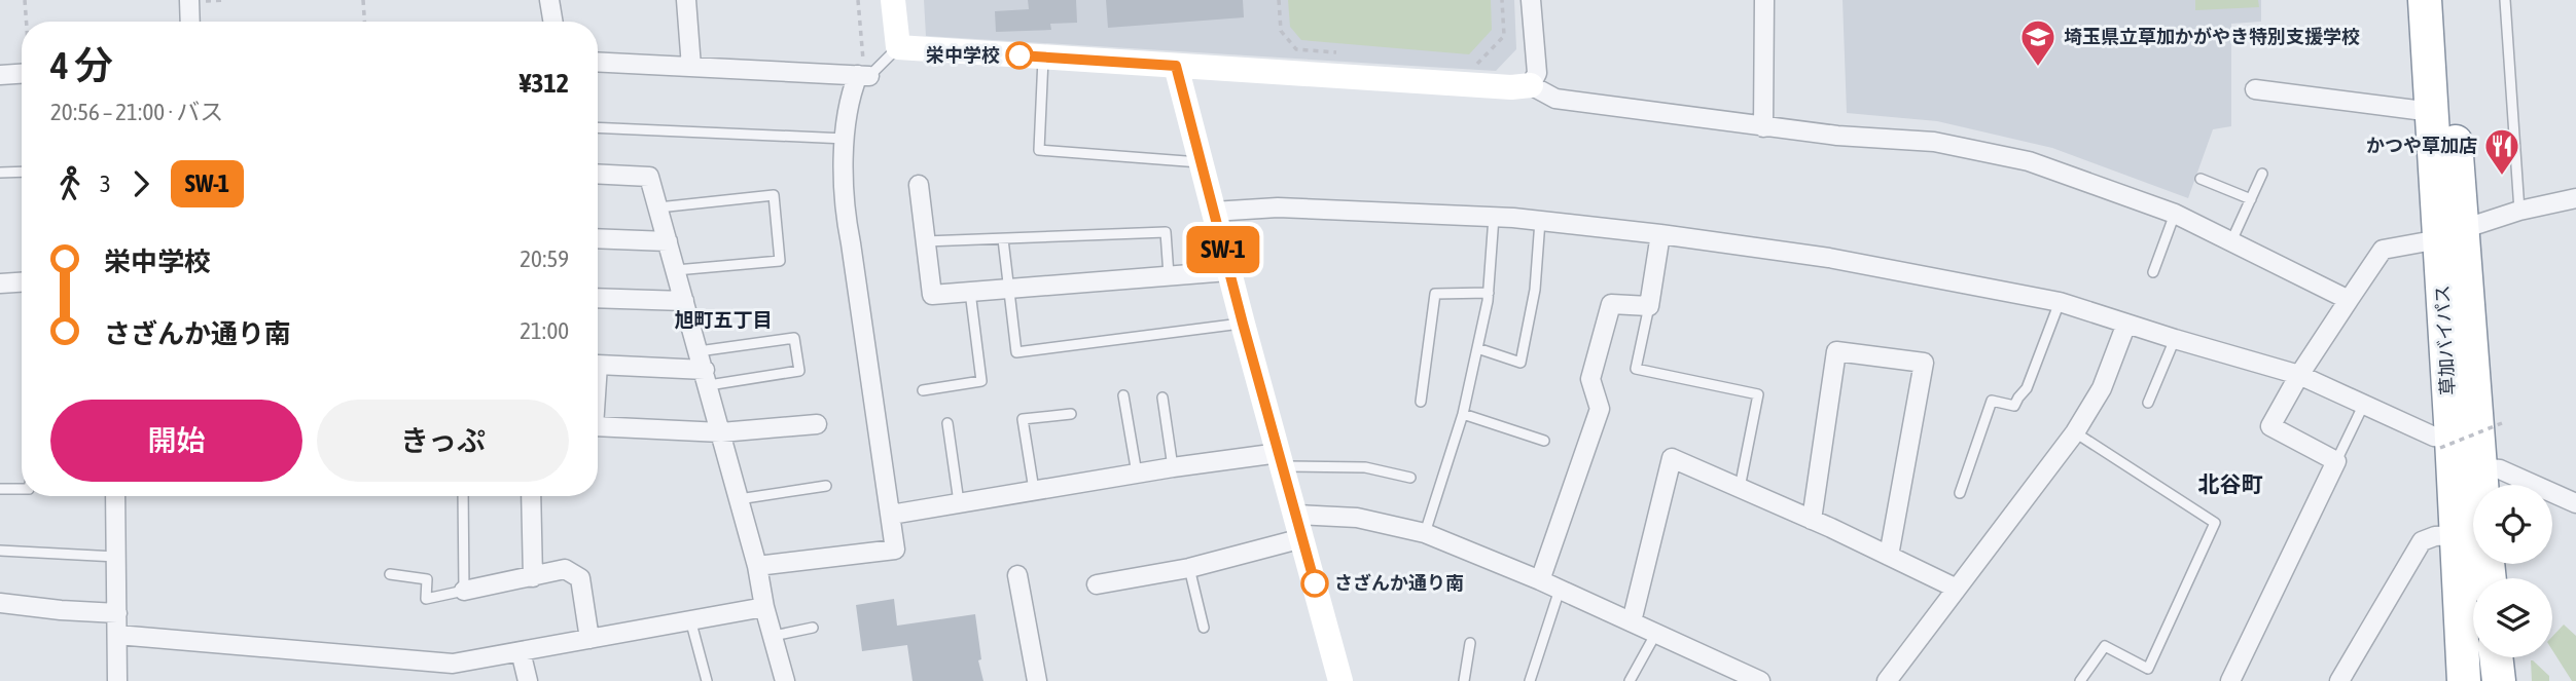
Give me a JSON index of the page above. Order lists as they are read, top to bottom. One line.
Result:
{"streets":{"highway":["草加バイパス"]},"districts":["旭町五丁目","北谷町"],"places":{"other":["栄中学校","さざんか通り南"],"school or university":["埼玉県立草加かがやき特別支援学校"],"restaurant":["かつや草加店"]},"lines":["bus line SW-1"],"page":{"on_map":"SW-1","heading":["4 分","20:56 – 21:00 · バス","¥312"],"legs":["3","SW-1"],"list":[{"name":"栄中学校","value":"20:59"},{"name":"さざんか通り南","value":"21:00"}],"buttons":["開始","きっぷ"]}}
